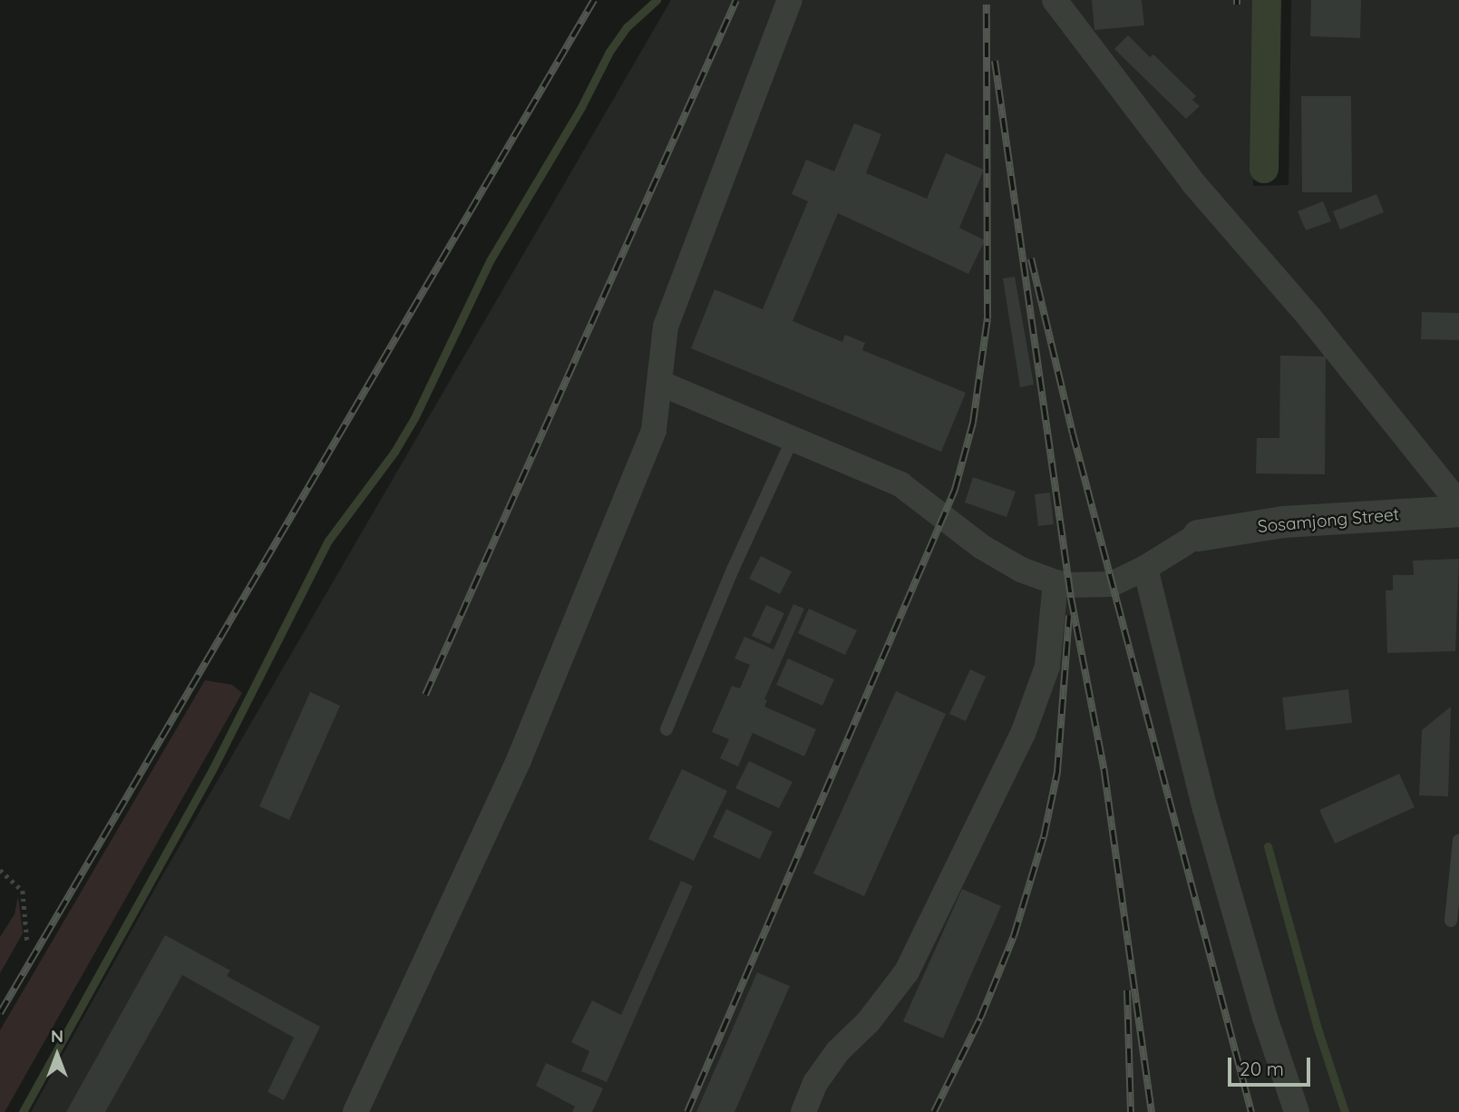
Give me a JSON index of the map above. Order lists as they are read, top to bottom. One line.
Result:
{"streets":{"street":["Sosamjong Street"]},"scale_bar":"20 m","north":"top"}
